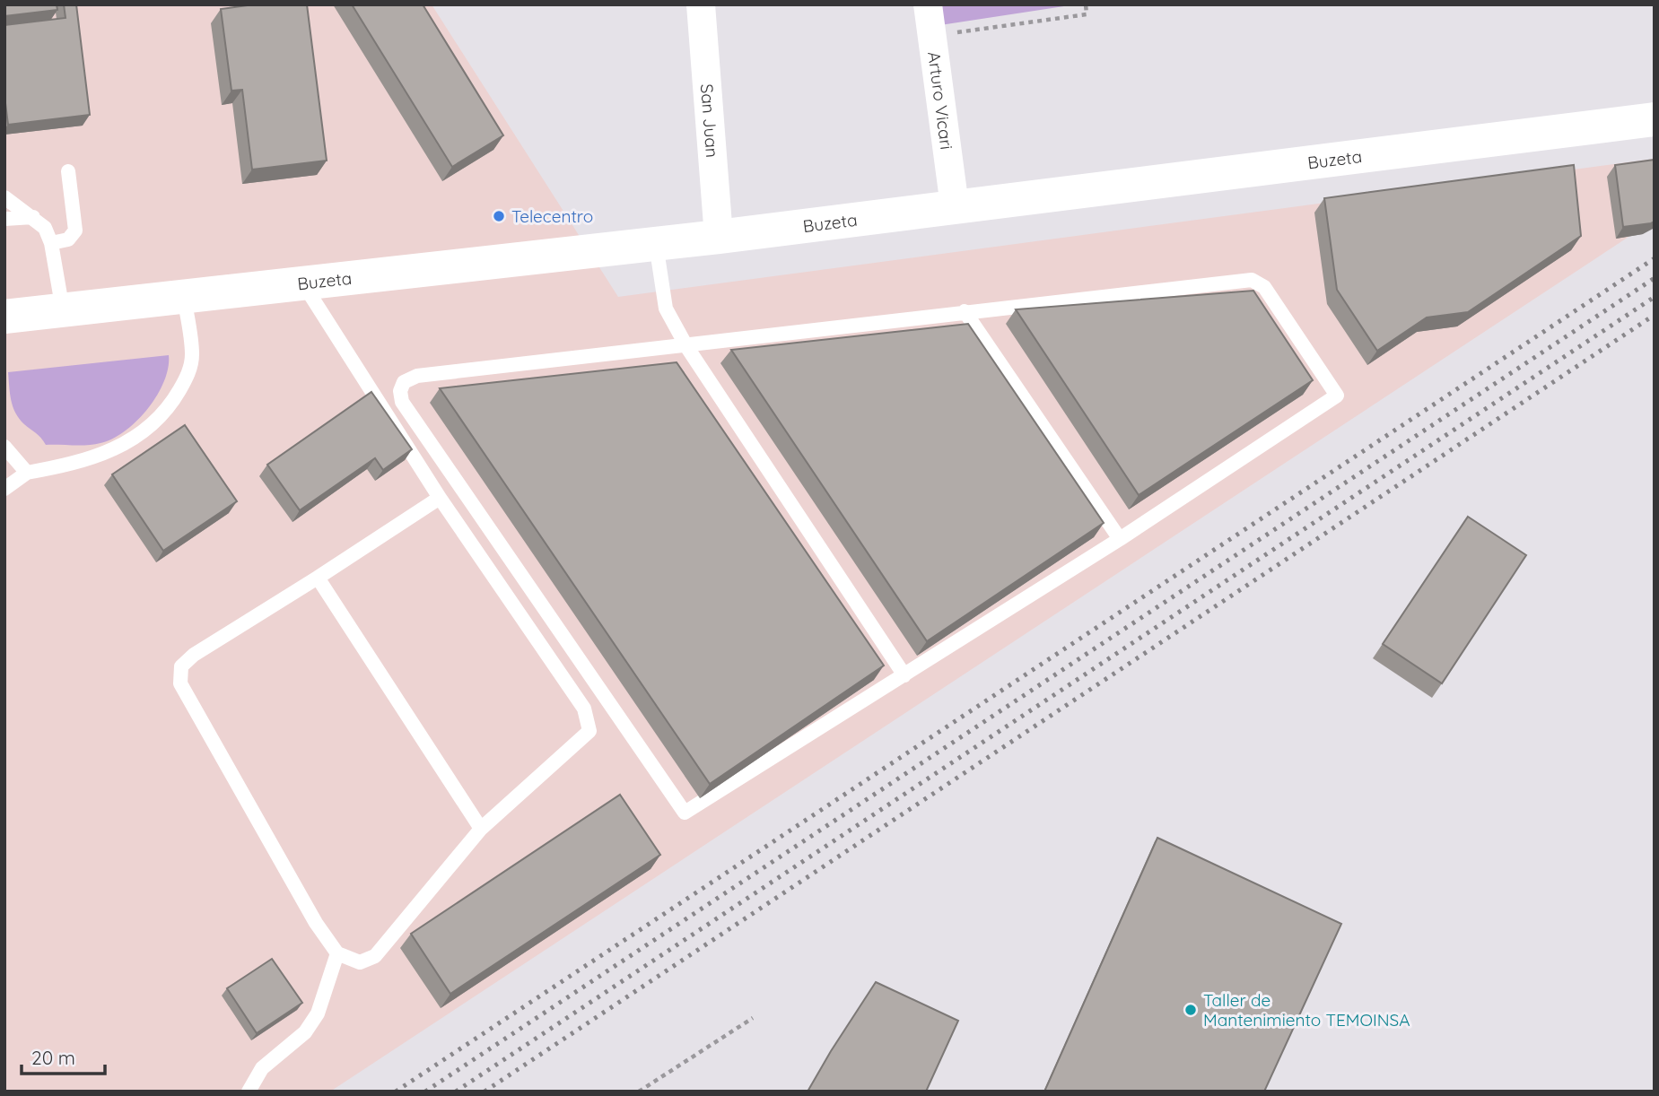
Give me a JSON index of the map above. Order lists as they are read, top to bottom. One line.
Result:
{"streets":{"street":["Arturo Vicari","San Juan","Buzeta"]},"crossings":[["Arturo Vicari","Buzeta"],["San Juan","Buzeta"]],"places":["Telecentro","Taller de Mantenimiento TEMOINSA"],"scale_bar":"20 m"}
